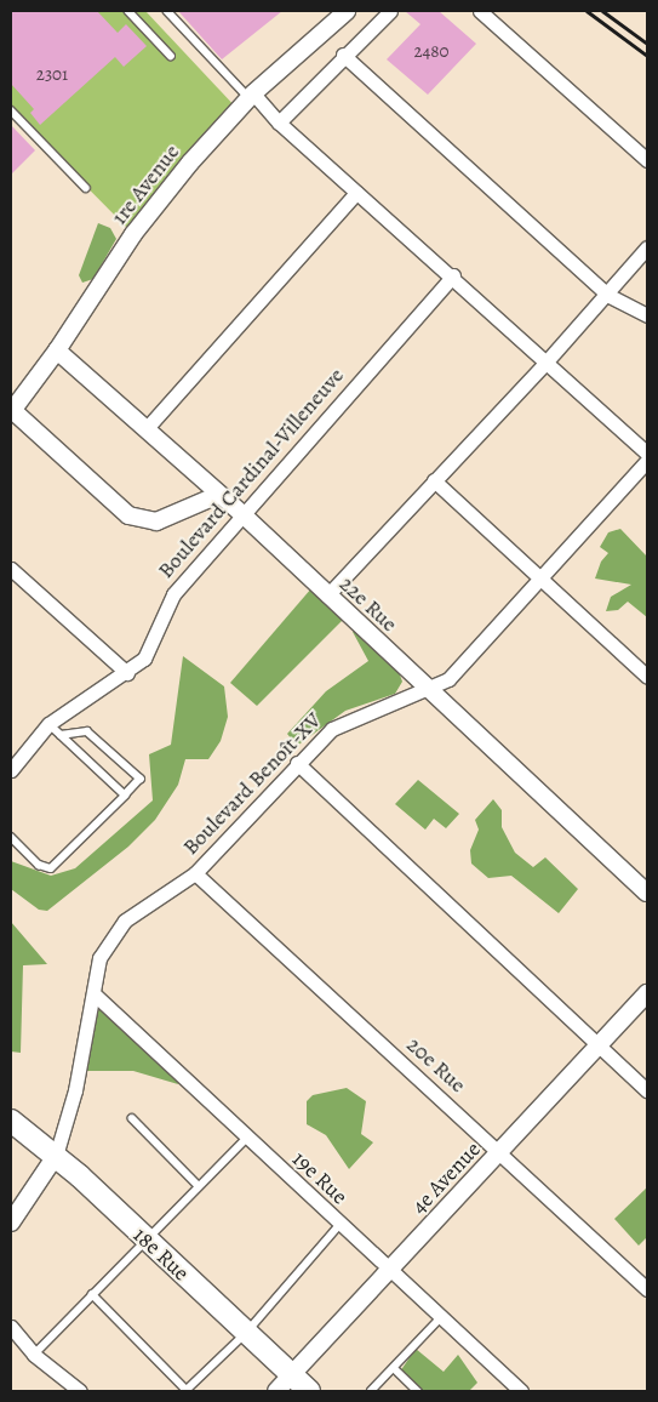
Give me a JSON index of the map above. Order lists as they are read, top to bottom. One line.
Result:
{"streets":{"main road":["18e Rue"],"street":["1re Avenue","Boulevard Cardinal-Villeneuve","22e Rue","Boulevard Benoît-XV","20e Rue","19e Rue","4e Avenue"]},"crossings":[["1re Avenue","22e Rue"],["Boulevard Cardinal-Villeneuve","22e Rue"],["22e Rue","Boulevard Benoît-XV"],["Boulevard Benoît-XV","20e Rue"],["Boulevard Benoît-XV","19e Rue"],["Boulevard Benoît-XV","18e Rue"],["20e Rue","4e Avenue"],["19e Rue","4e Avenue"],["4e Avenue","18e Rue"]],"house_numbers":["2480","2301"]}
